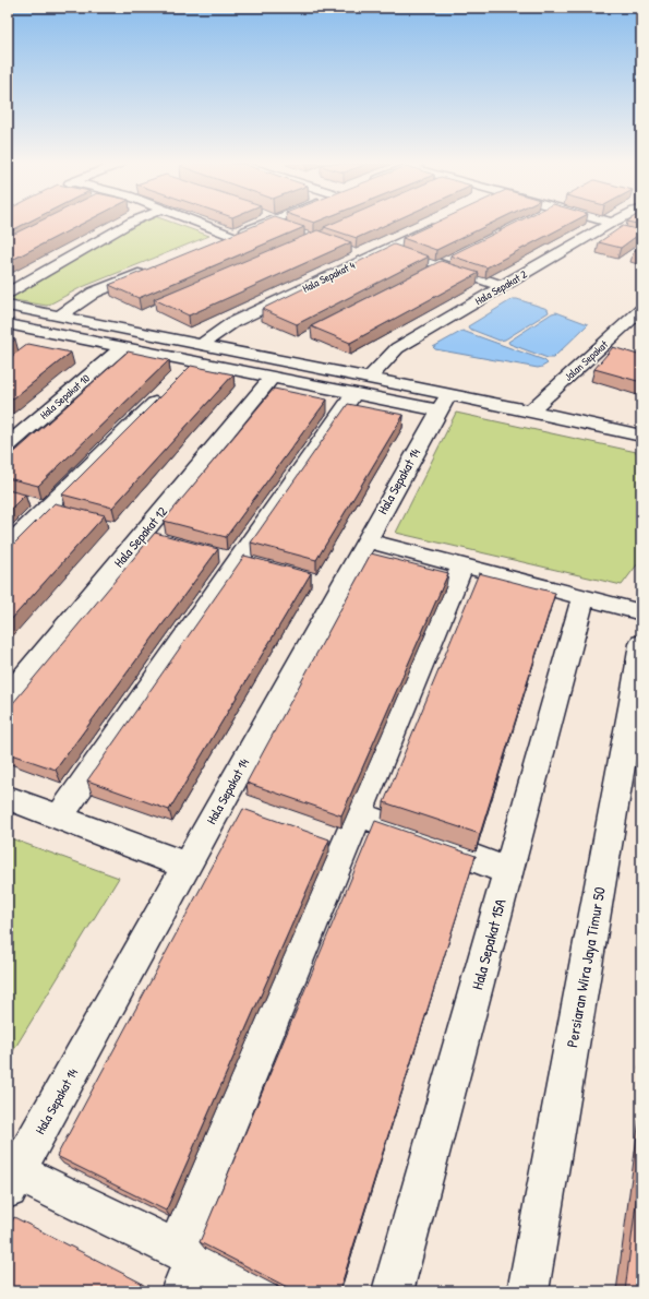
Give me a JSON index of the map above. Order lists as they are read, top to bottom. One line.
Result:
{"streets":{"street":["Hala Sepakat 4","Hala Sepakat 2","Jalan Sepakat","Hala Sepakat 10","Hala Sepakat 14","Hala Sepakat 12","Hala Sepakat 15A","Persiaran Wira Jaya Timur 50"]}}
